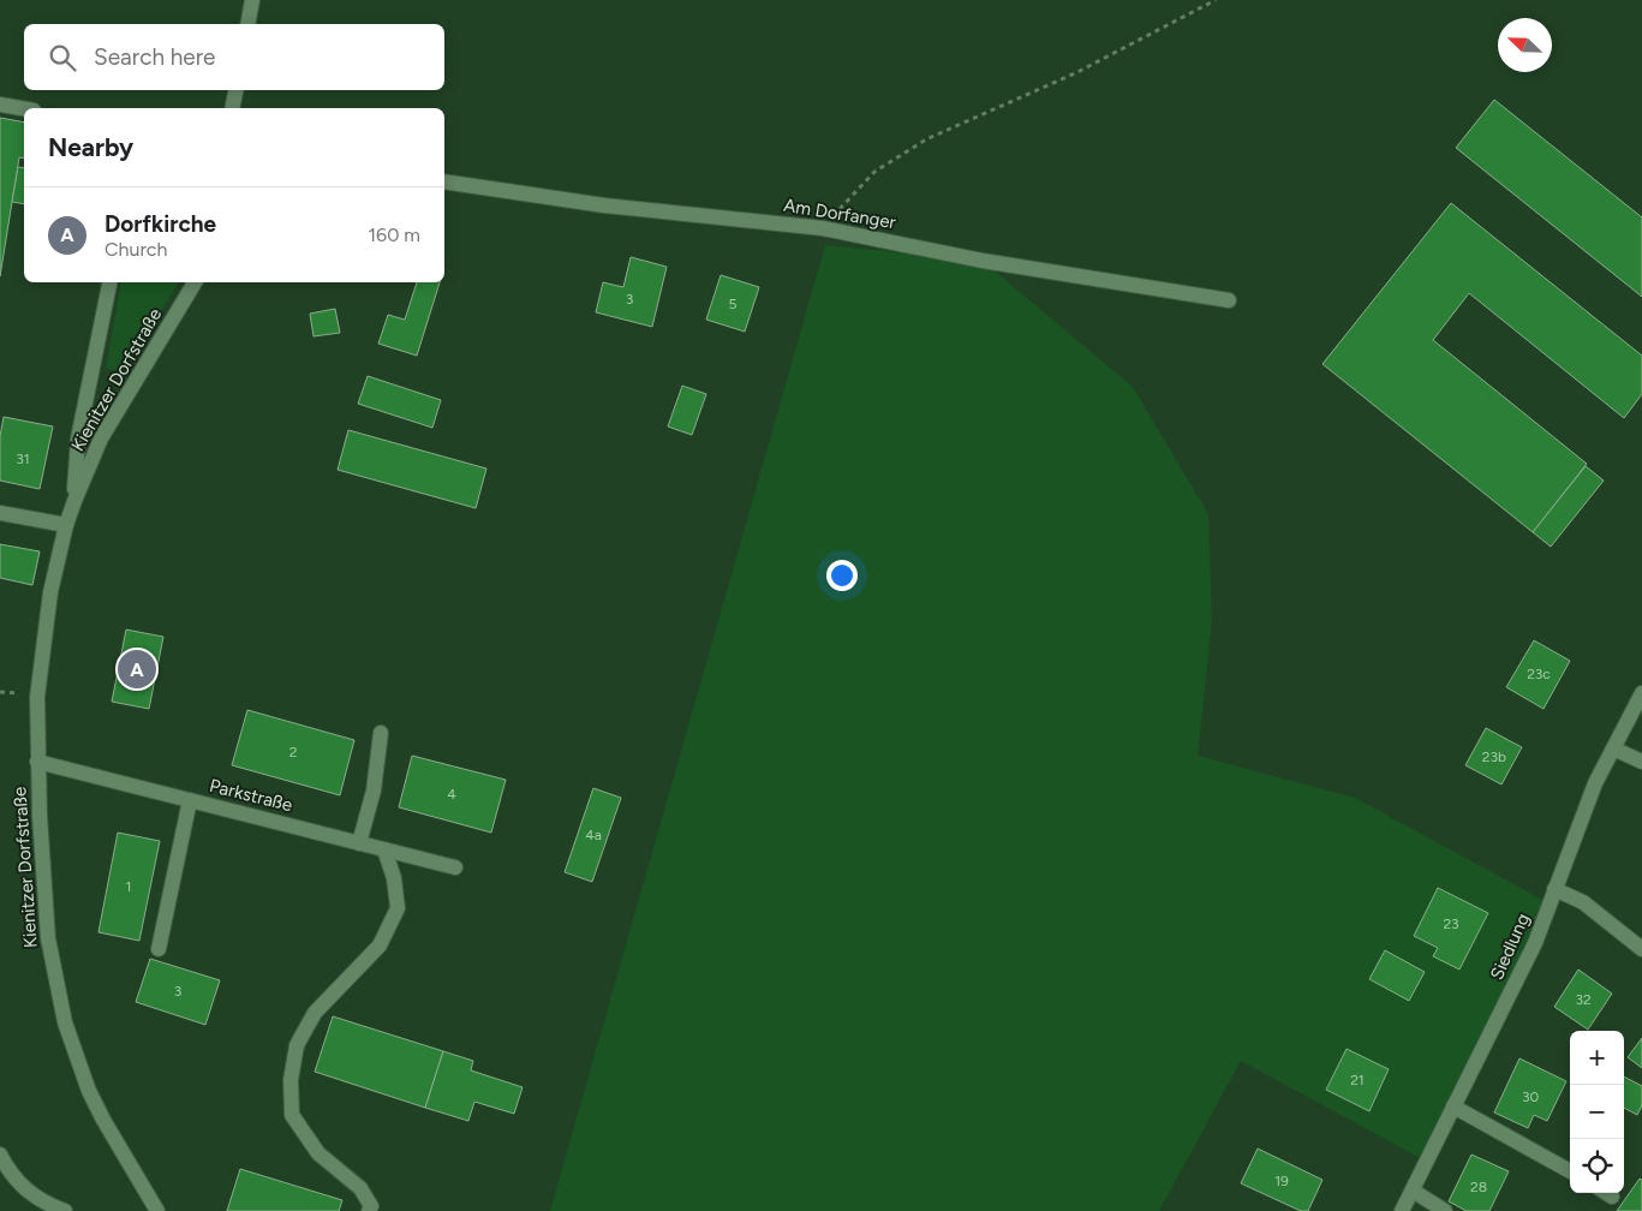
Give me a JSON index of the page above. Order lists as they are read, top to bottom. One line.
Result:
{"streets":{"street":["Am Dorfanger","Kienitzer Dorfstraße","Parkstraße","Siedlung"]},"crossings":[["Kienitzer Dorfstraße","Parkstraße"]],"house_numbers":["3","5","31","23c","2","23b","4","4a","1","23","3","32","21","30","19","28"],"north":"top left","page":{"search":"Search here","heading":"Nearby","list":[{"mark":"A","name":"Dorfkirche","note":"Church","value":"160 m"}],"pins":"A","map_buttons":["+","−"]}}
